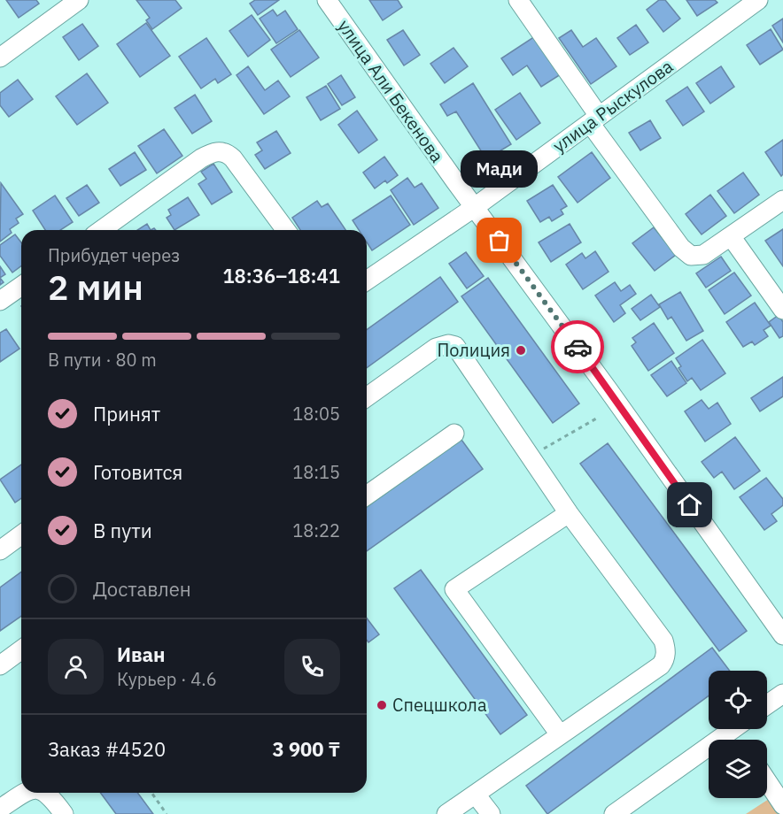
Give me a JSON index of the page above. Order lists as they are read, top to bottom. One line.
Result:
{"streets":{"street":["улица Али Бекенова","улица Рыскулова"]},"crossings":[["улица Али Бекенова","улица Рыскулова"]],"places":["Мади","Полиция","Спецшкола"],"page":{"bubble":"Мади","heading":["2 мин","Прибудет через","18:36–18:41"],"panel":["Иван","Курьер · 4.6","Заказ #4520","3 900 ₸"],"bar":"В пути · 80 m","list":[["Принят","18:05"],["Готовится","18:15"],["В пути","18:22"],"Доставлен"]}}
